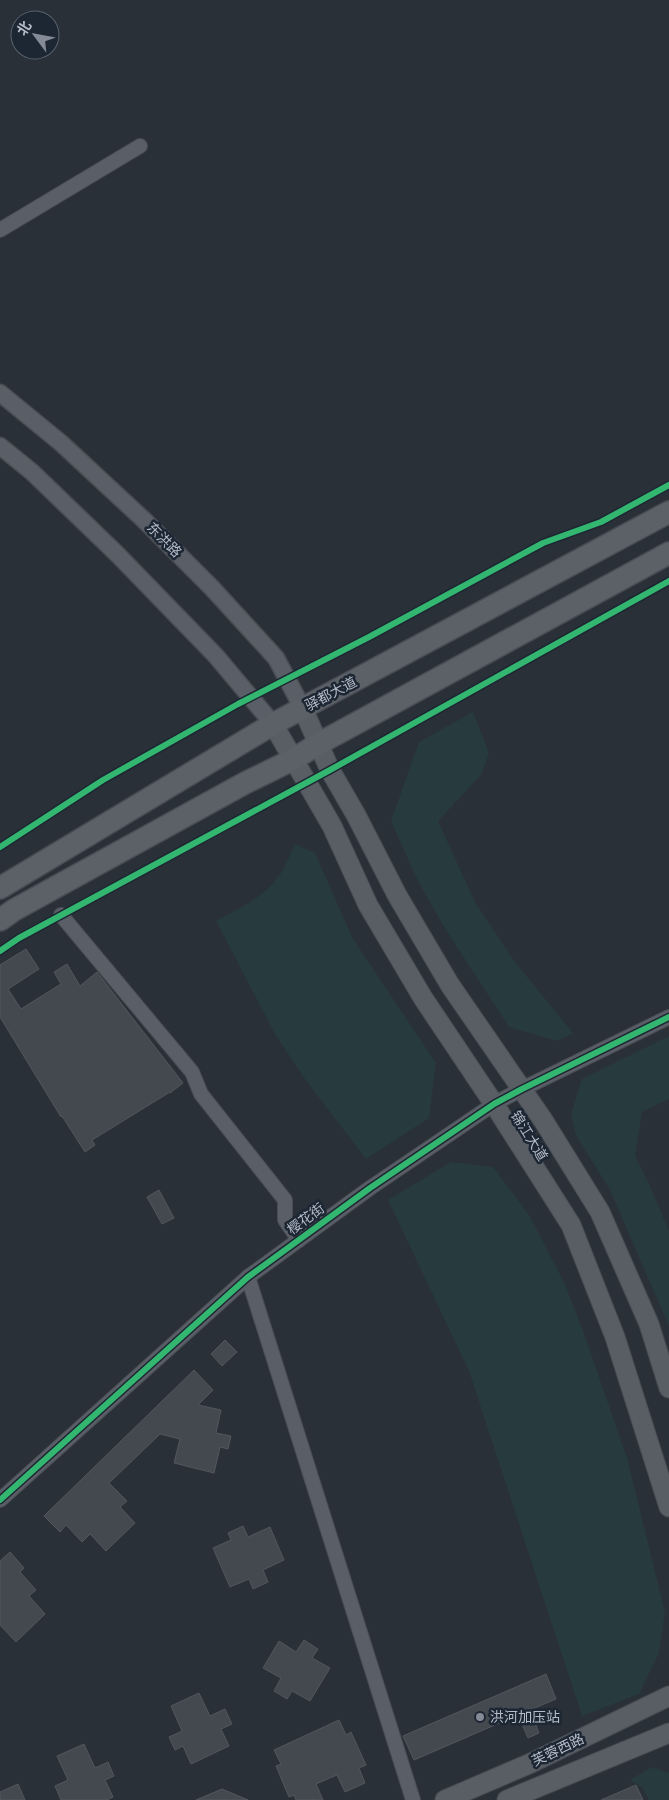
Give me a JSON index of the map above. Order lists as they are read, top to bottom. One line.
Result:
{"streets":{"main road":["驿都大道","锦江大道","芙蓉西路"],"street":["东洪路","樱花街"]},"crossings":[["东洪路","驿都大道"],["东洪路","锦江大道"],["驿都大道","锦江大道"],["锦江大道","樱花街"]],"places":["洪河加压站"],"north":"top left"}
